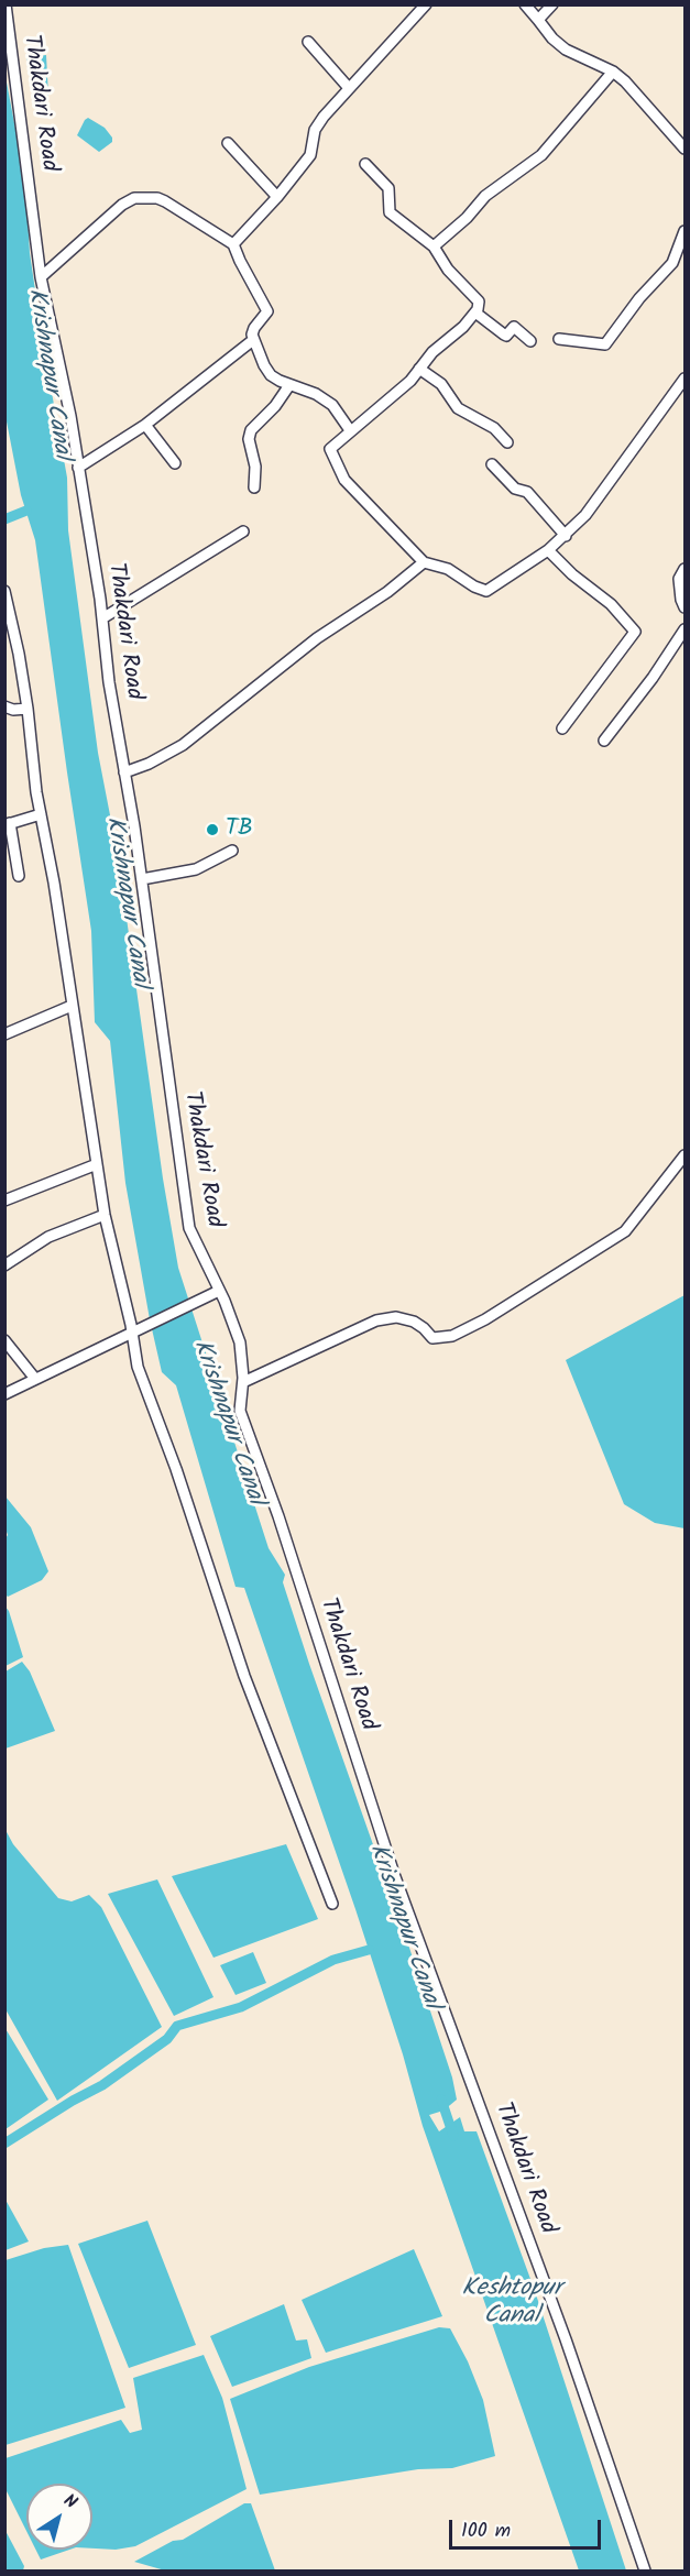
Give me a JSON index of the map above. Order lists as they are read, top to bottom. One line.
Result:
{"streets":{"street":["Thakdari Road"]},"water":["Krishnapur Canal","Keshtopur Canal"],"places":["TB"],"scale_bar":"100 m","north":"top right"}
